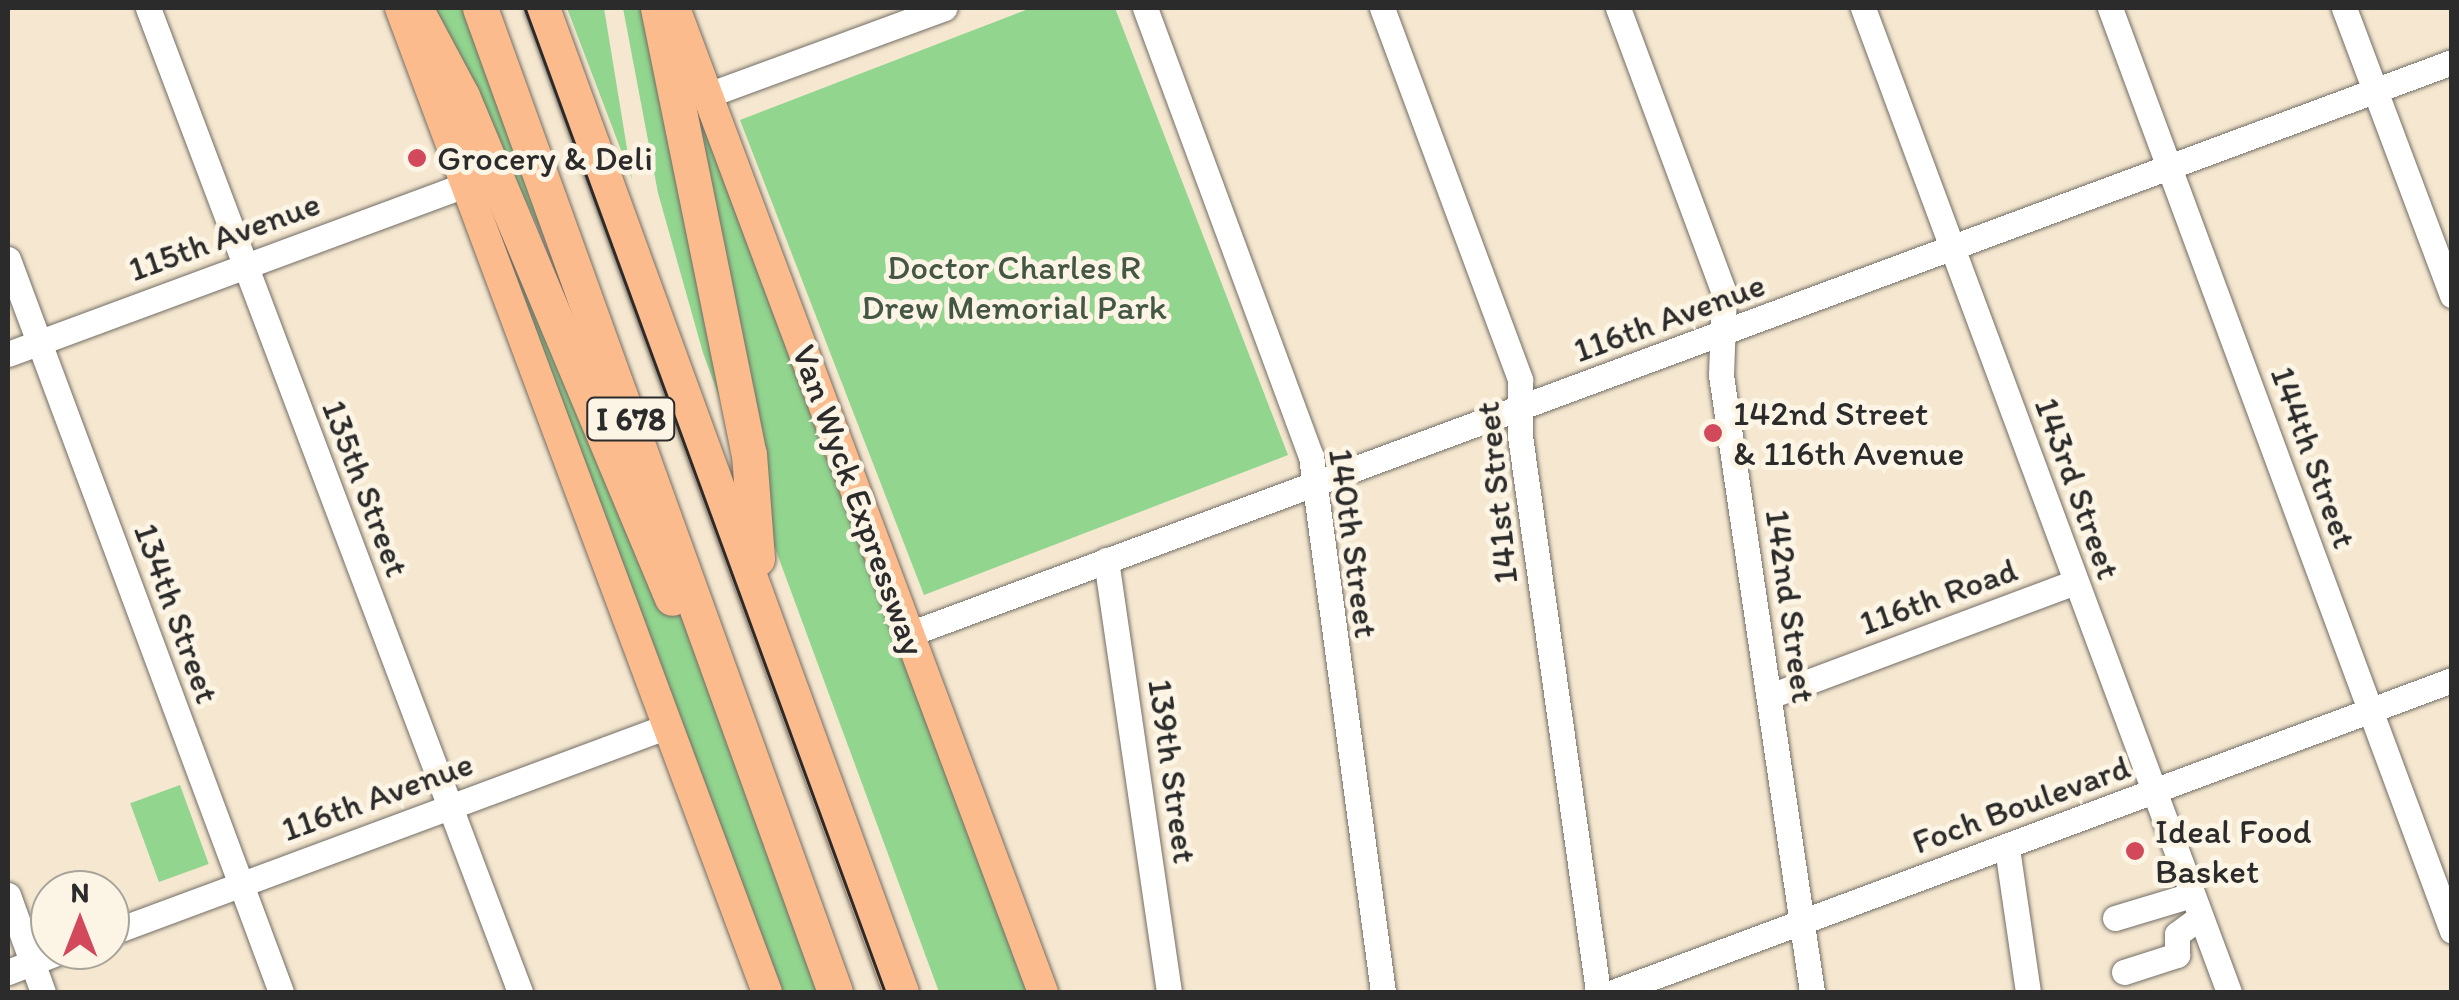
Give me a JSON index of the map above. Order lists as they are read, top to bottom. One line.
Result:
{"streets":{"highway":["I 678"],"main road":["Van Wyck Expressway"],"street":["115th Avenue","116th Avenue","144th Street","135th Street","143rd Street","141st Street","140th Street","116th Road","142nd Street","134th Street","139th Street","Foch Boulevard"]},"crossings":[["115th Avenue","135th Street"],["115th Avenue","134th Street"],["116th Avenue","144th Street"],["116th Avenue","135th Street"],["116th Avenue","143rd Street"],["116th Avenue","141st Street"],["116th Avenue","Van Wyck Expressway"],["116th Avenue","140th Street"],["116th Avenue","142nd Street"],["116th Avenue","134th Street"],["116th Avenue","139th Street"],["144th Street","Foch Boulevard"],["143rd Street","116th Road"],["143rd Street","Foch Boulevard"],["116th Road","142nd Street"],["142nd Street","Foch Boulevard"]],"parks":["Doctor Charles R Drew Memorial Park"],"places":["Grocery & Deli","142nd Street & 116th Avenue","Ideal Food Basket"],"north":"top"}
